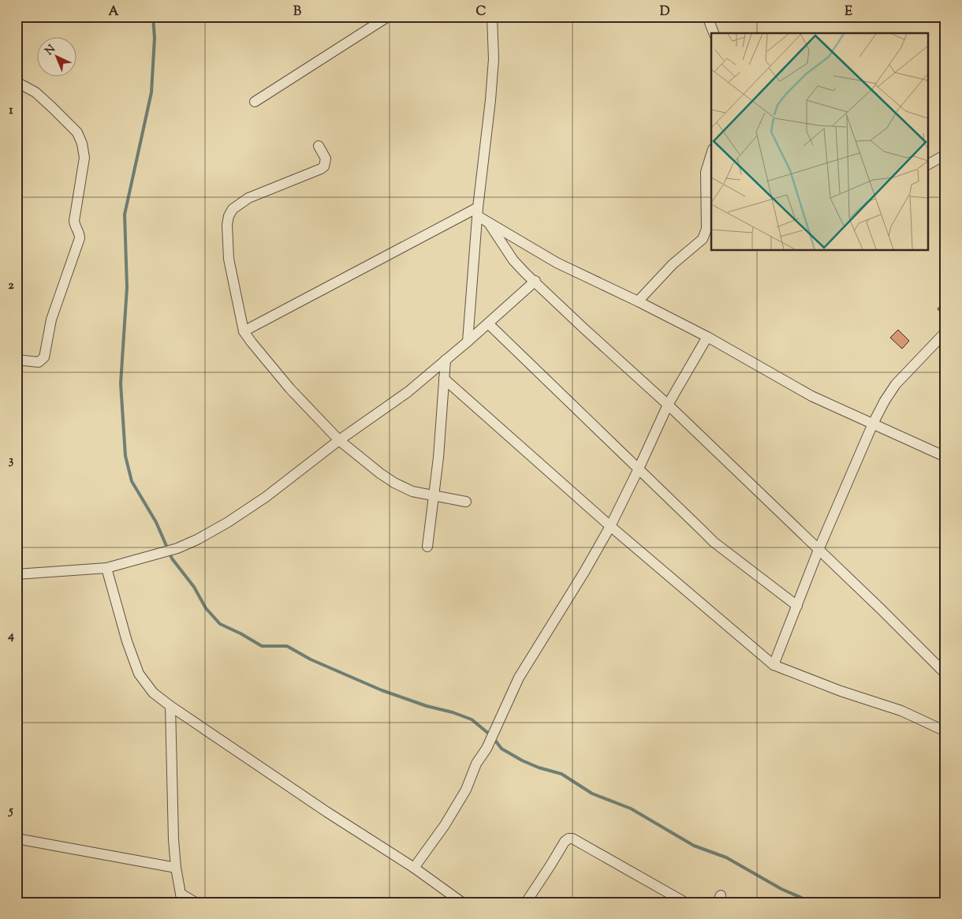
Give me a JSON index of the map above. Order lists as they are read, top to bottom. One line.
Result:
{"north":"top left","grid":{"columns":["A","B","C","D","E"],"rows":["1","2","3","4","5"]}}
